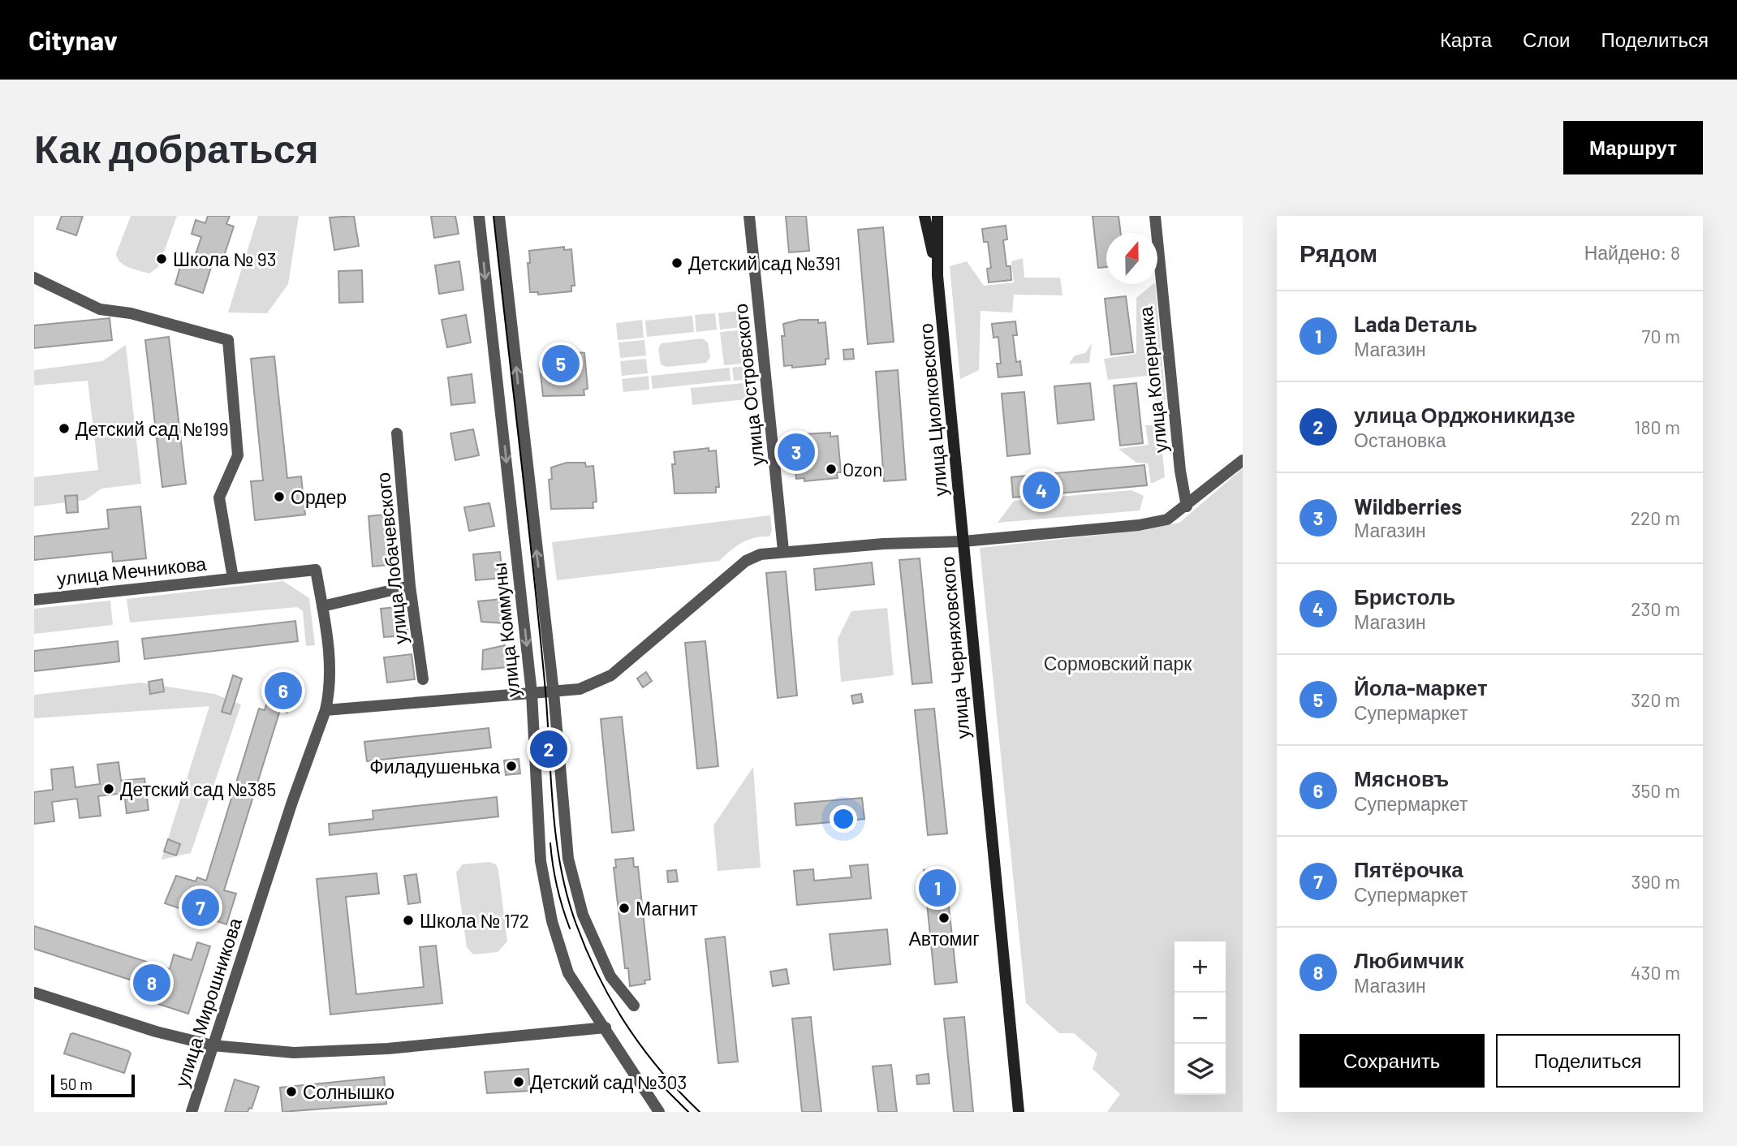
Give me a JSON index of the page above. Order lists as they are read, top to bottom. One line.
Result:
{"streets":{"main road":["улица Циолковского","улица Черняховского"],"street":["улица Коперника","улица Островского","улица Лобачевского","улица Мечникова","улица Коммуны","улица Мирошникова"]},"crossings":[["улица Островского","улица Черняховского"],["улица Циолковского","улица Черняховского"],["улица Мечникова","улица Мирошникова"]],"parks":["Сормовский парк"],"places":["Школа № 93","Детский сад №391","Детский сад №199","Ozon","Ордер","Филадушенька","Детский сад №385","Магнит","Автомиг","Школа № 172","Детский сад №303","Солнышко"],"scale_bar":"50 m","north":"top","page":{"header":"Citynav","nav":["Карта","Слои","Поделиться"],"buttons":["Маршрут",["Сохранить","Поделиться"]],"title":"Как добраться","heading":["Рядом","Найдено: 8"],"list":[{"mark":"1","name":"Lada Dеталь","note":"Магазин","value":"70 m"},{"mark":"2","name":"улица Орджоникидзе","note":"Остановка","value":"180 m"},{"mark":"3","name":"Wildberries","note":"Магазин","value":"220 m"},{"mark":"4","name":"Бристоль","note":"Магазин","value":"230 m"},{"mark":"5","name":"Йола-маркет","note":"Супермаркет","value":"320 m"},{"mark":"6","name":"Мясновъ","note":"Супермаркет","value":"350 m"},{"mark":"7","name":"Пятёрочка","note":"Супермаркет","value":"390 m"},{"mark":"8","name":"Любимчик","note":"Магазин","value":"430 m"}],"pins":["5","3","4","6","2","1","7","8"],"map_buttons":["+","−"],"scale":"50 m"}}
